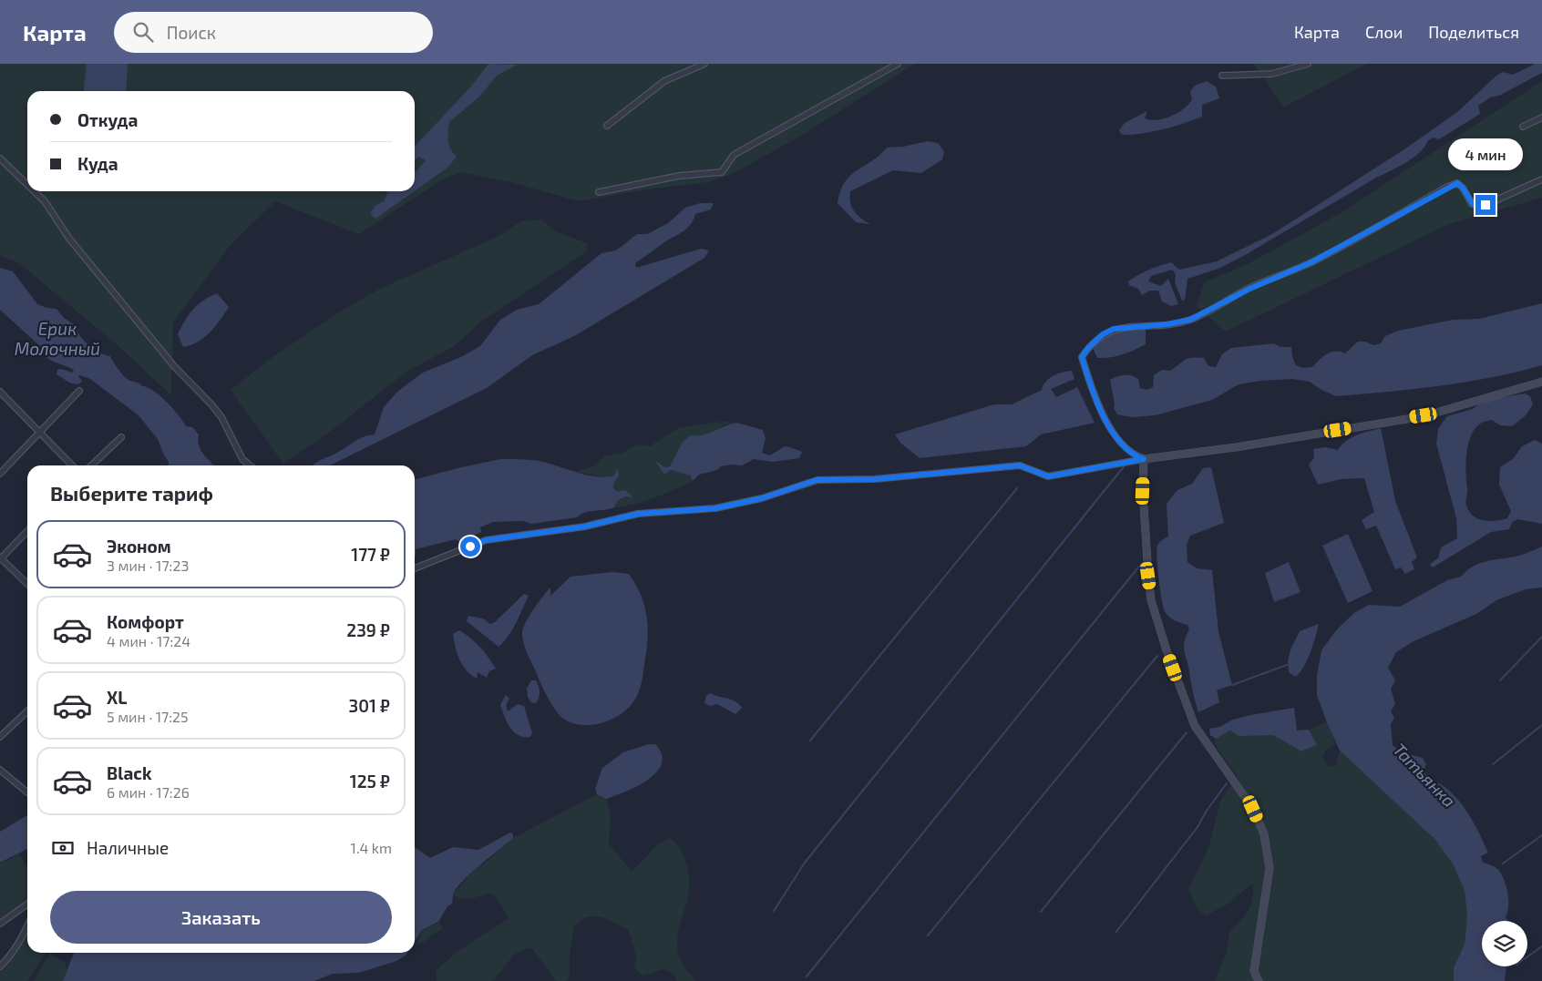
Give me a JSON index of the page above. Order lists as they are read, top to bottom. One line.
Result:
{"water":["Ерик Молочный","Татьянка"],"page":{"header":"Карта","search":"Поиск","nav":["Карта","Слои","Поделиться"],"banner":["Откуда","Куда"],"bubble":"4 мин","heading":"Выберите тариф","list":[{"name":"Эконом","note":"3 мин · 17:23","value":"177 ₽"},{"name":"Комфорт","note":"4 мин · 17:24","value":"239 ₽"},{"name":"XL","note":"5 мин · 17:25","value":"301 ₽"},{"name":"Black","note":"6 мин · 17:26","value":"125 ₽"}],"pay":["Наличные","1.4 km"],"buttons":"Заказать"}}
